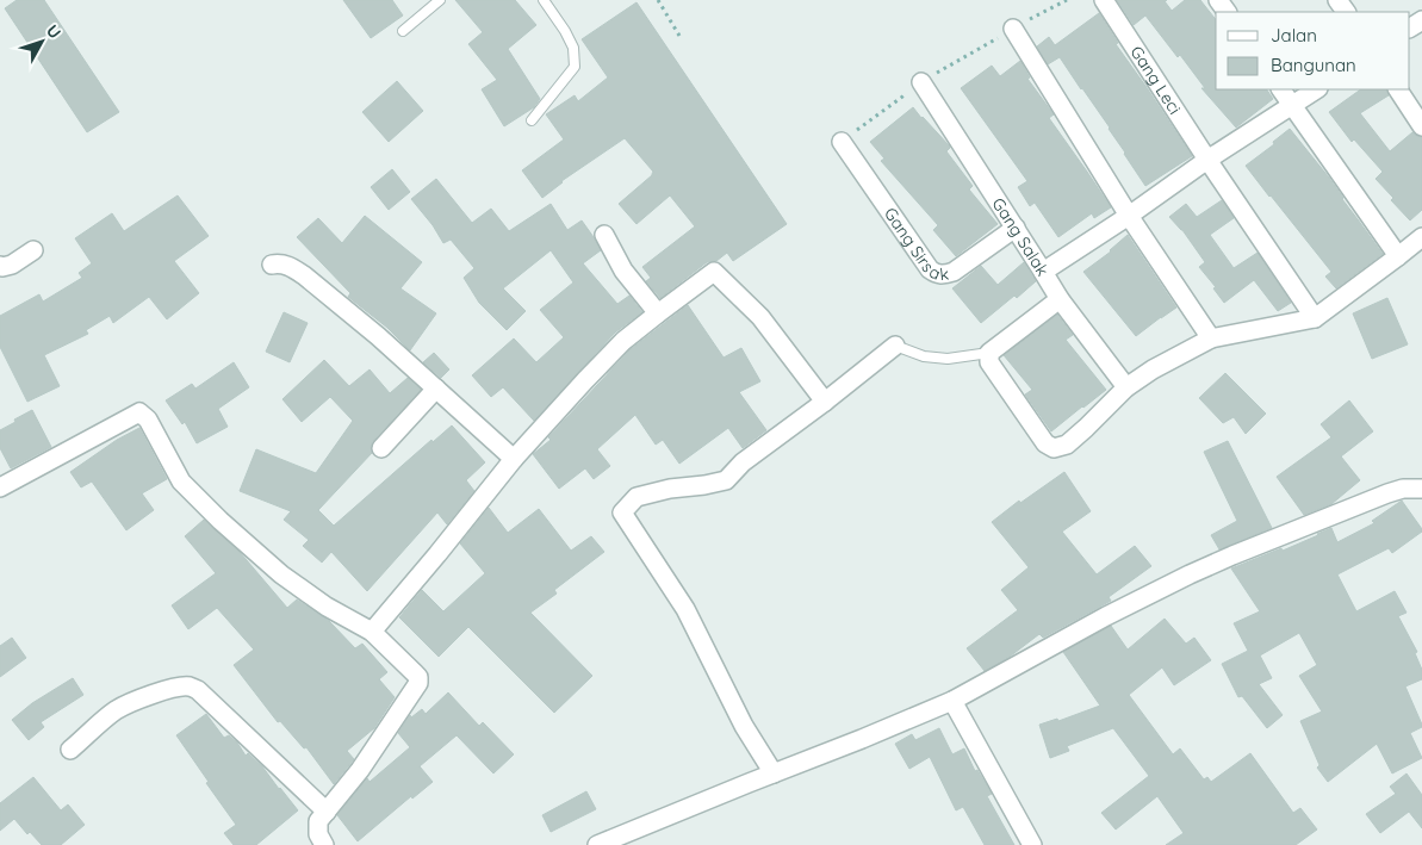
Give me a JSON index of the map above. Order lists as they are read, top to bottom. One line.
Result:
{"streets":{"street":["Gang Leci","Gang Sirsak","Gang Salak"]},"crossings":[["Gang Sirsak","Gang Salak"]],"legend":["Jalan","Bangunan"],"north":"top right"}
